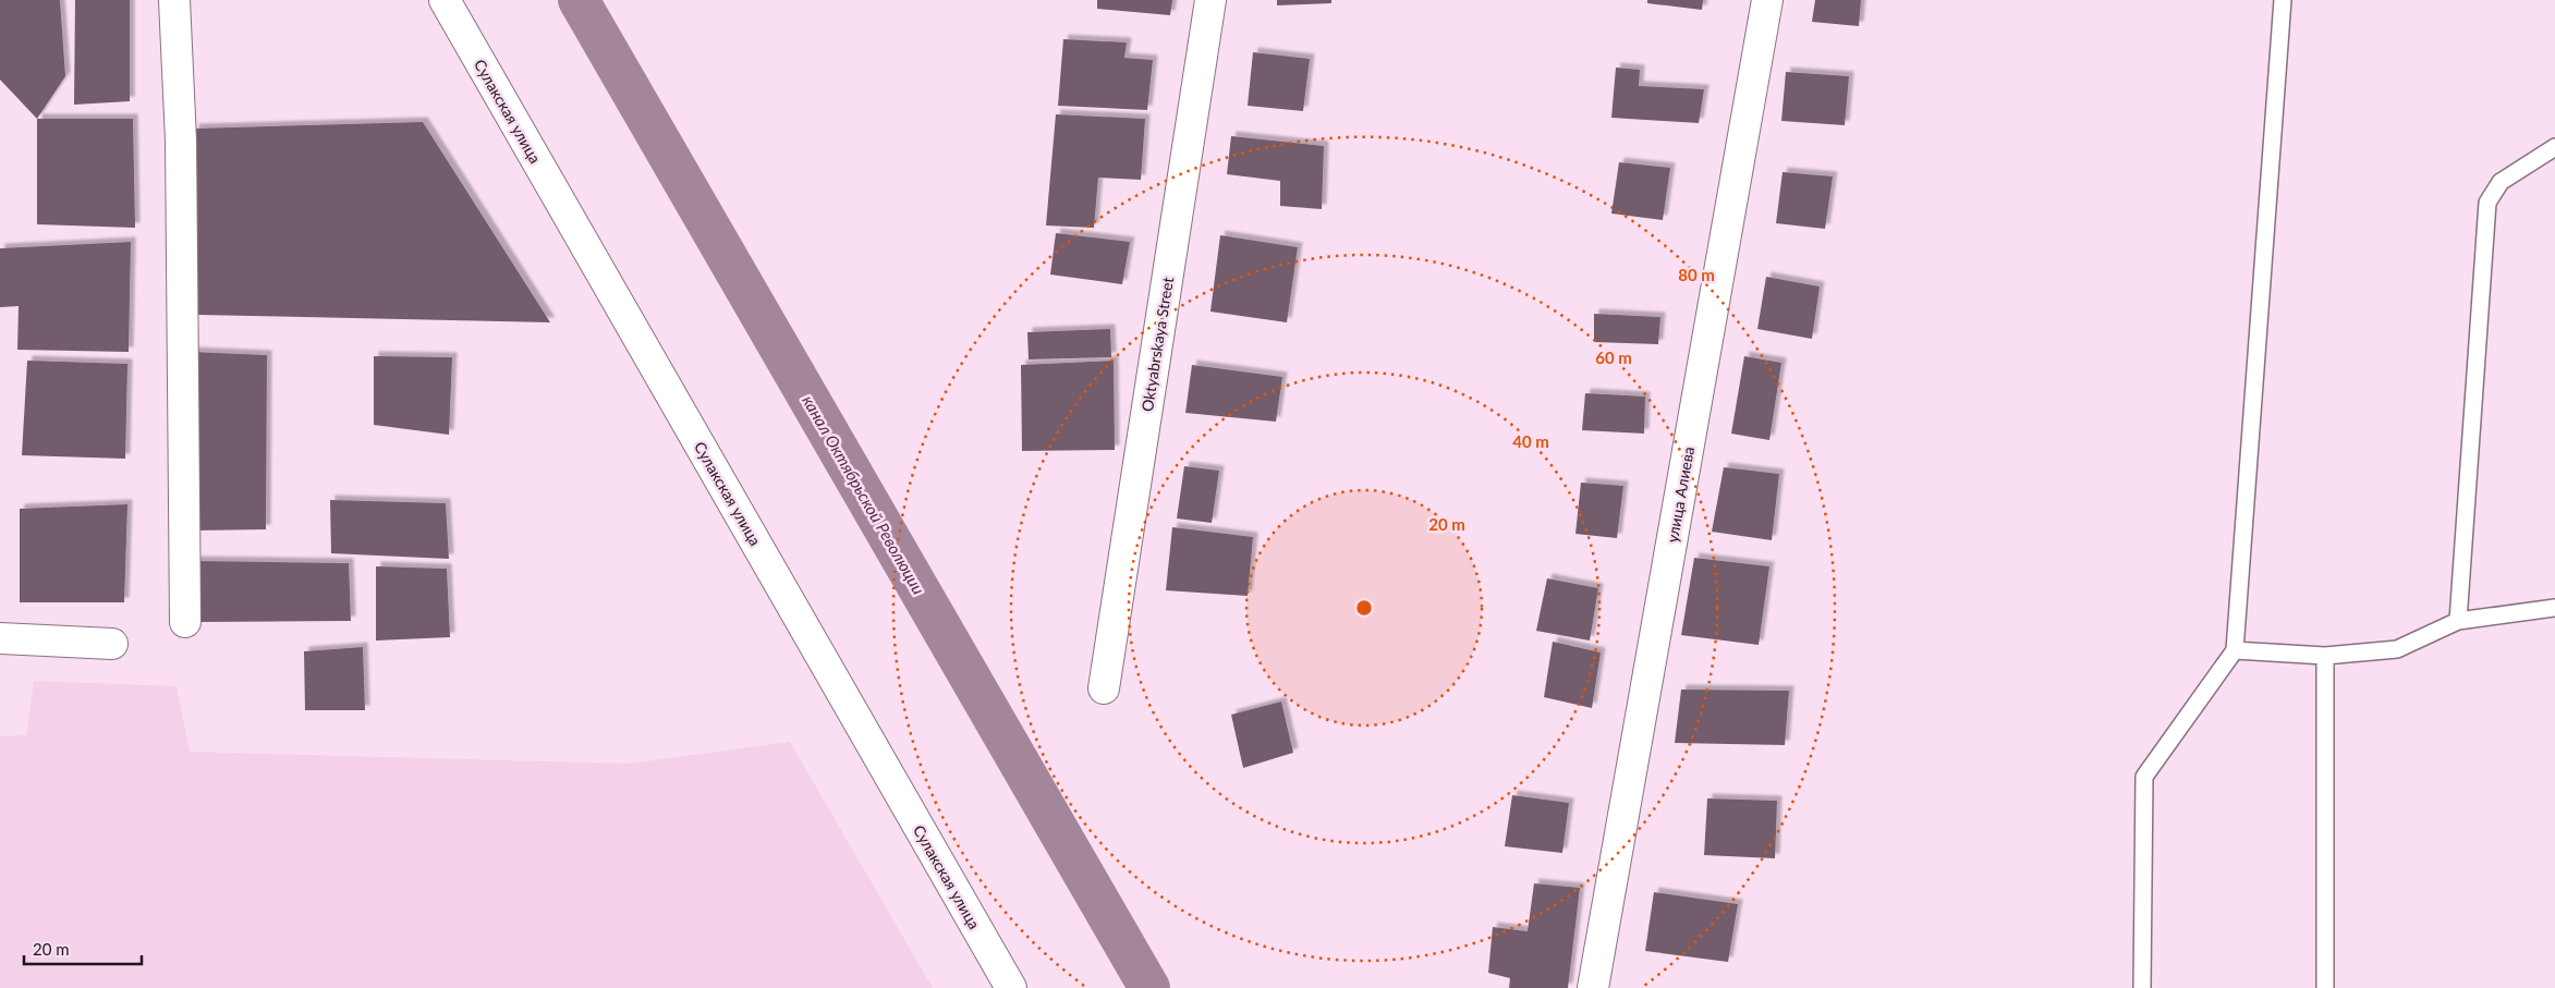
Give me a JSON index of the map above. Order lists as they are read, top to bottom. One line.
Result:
{"streets":{"street":["Сулакская улица","Oktyabrskaya Street","улица Алиева"]},"water":["канал Октябрьской Революции"],"scale_bar":"20 m","rings":["80 m","60 m","40 m","20 m"]}
